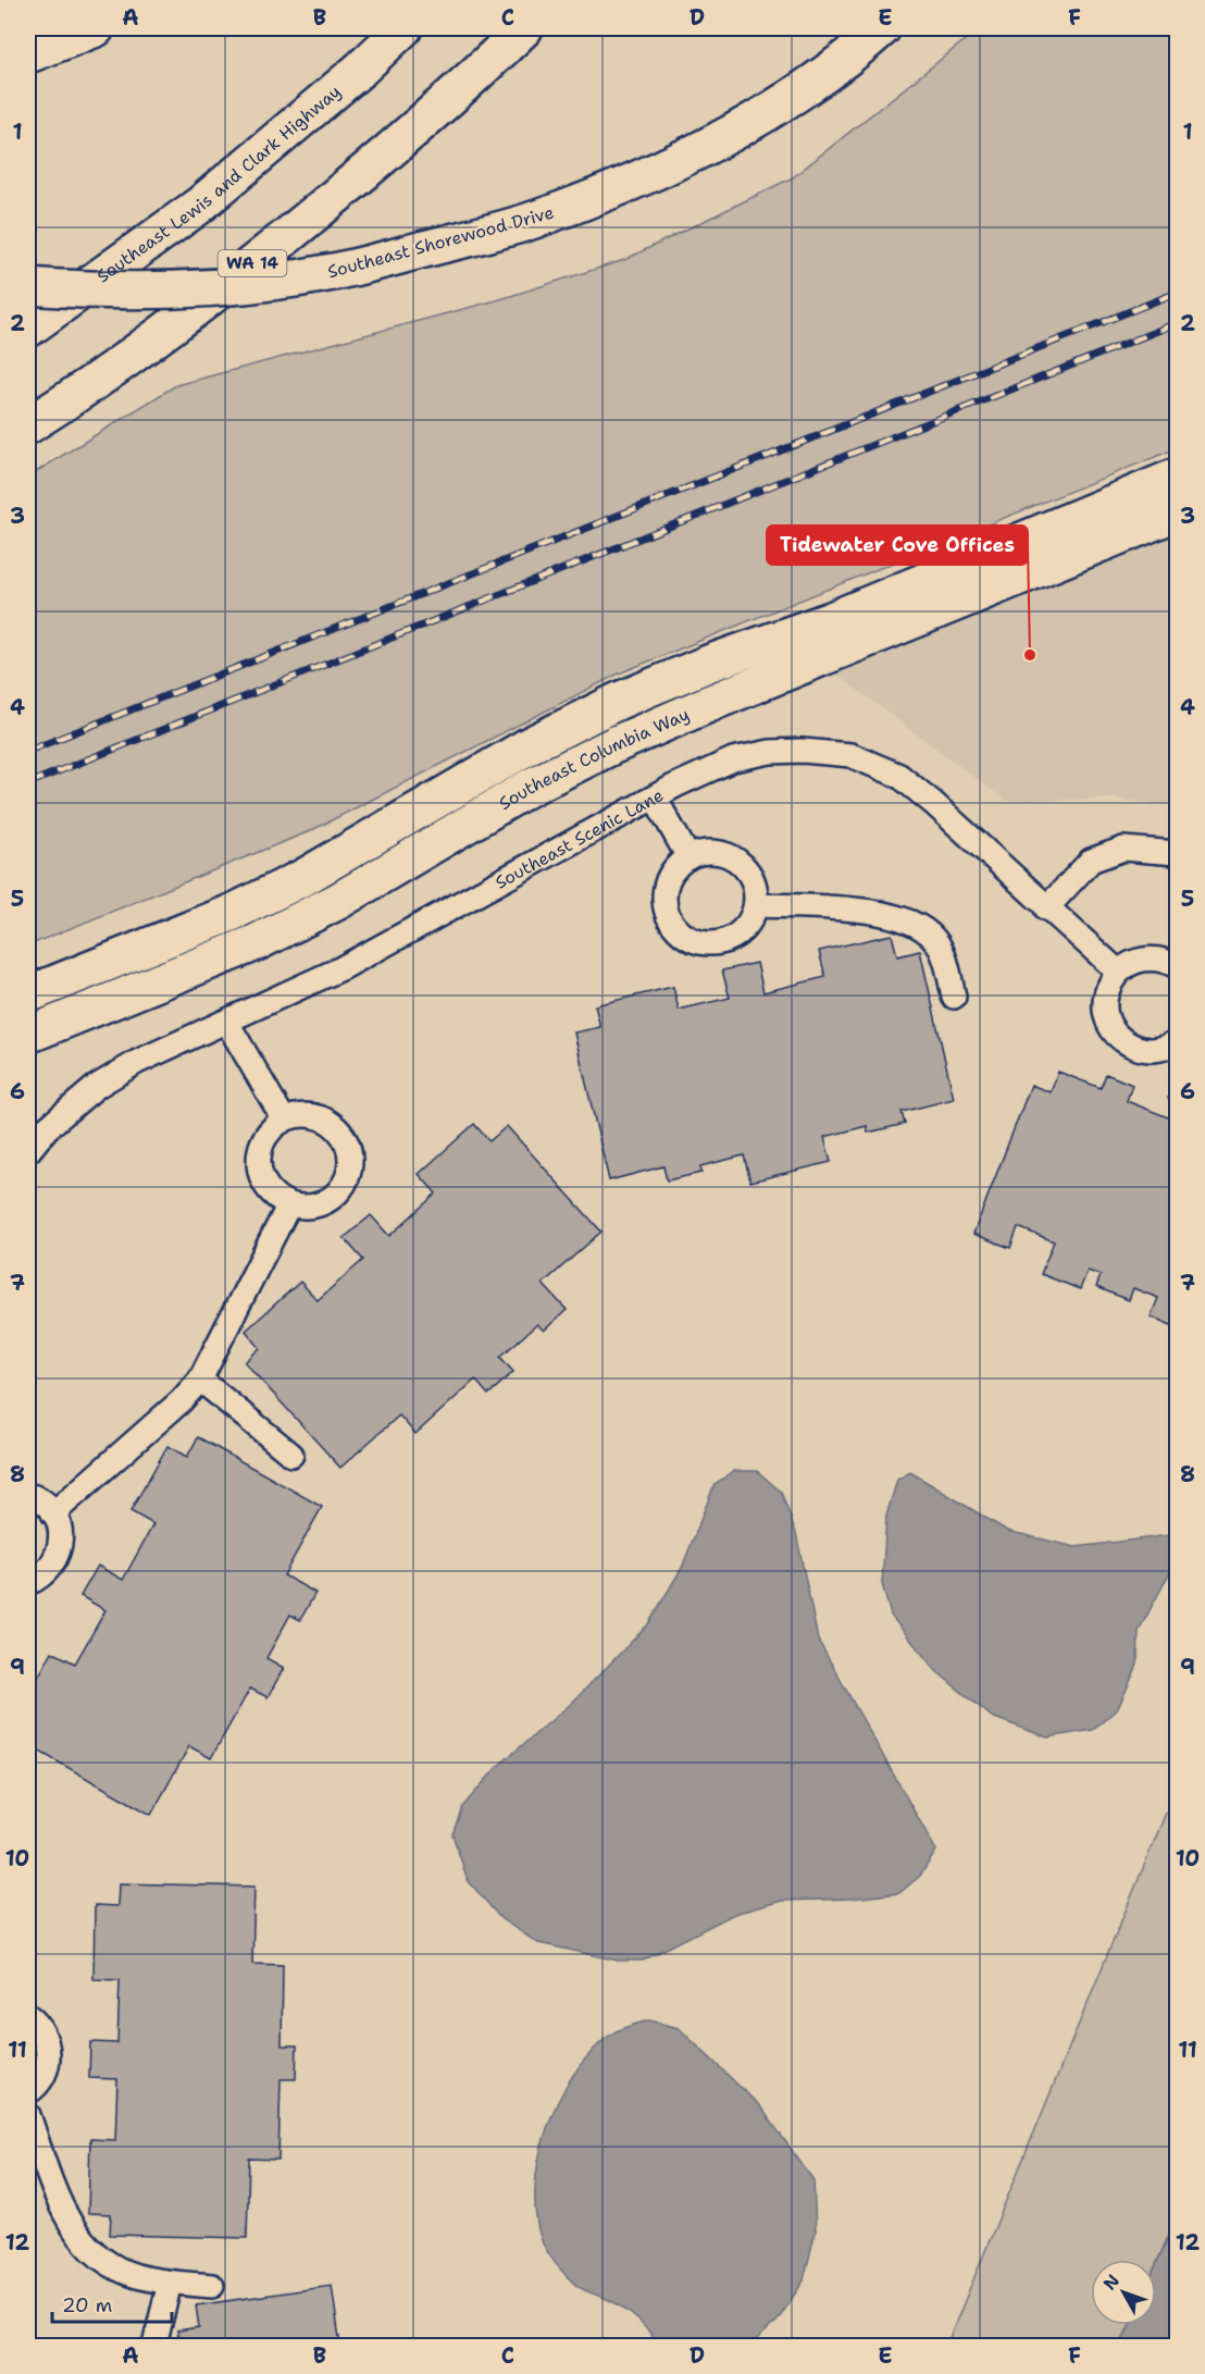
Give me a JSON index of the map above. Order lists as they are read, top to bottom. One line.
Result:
{"streets":{"main road":["Southeast Lewis and Clark Highway","Southeast Shorewood Drive","WA 14","Southeast Columbia Way"],"lane":["Southeast Scenic Lane"]},"places":["Tidewater Cove Offices"],"scale_bar":"20 m","north":"top left","grid":{"columns":["A","B","C","D","E","F"],"rows":["1","2","3","4","5","6","7","8","9","10","11","12"]}}
